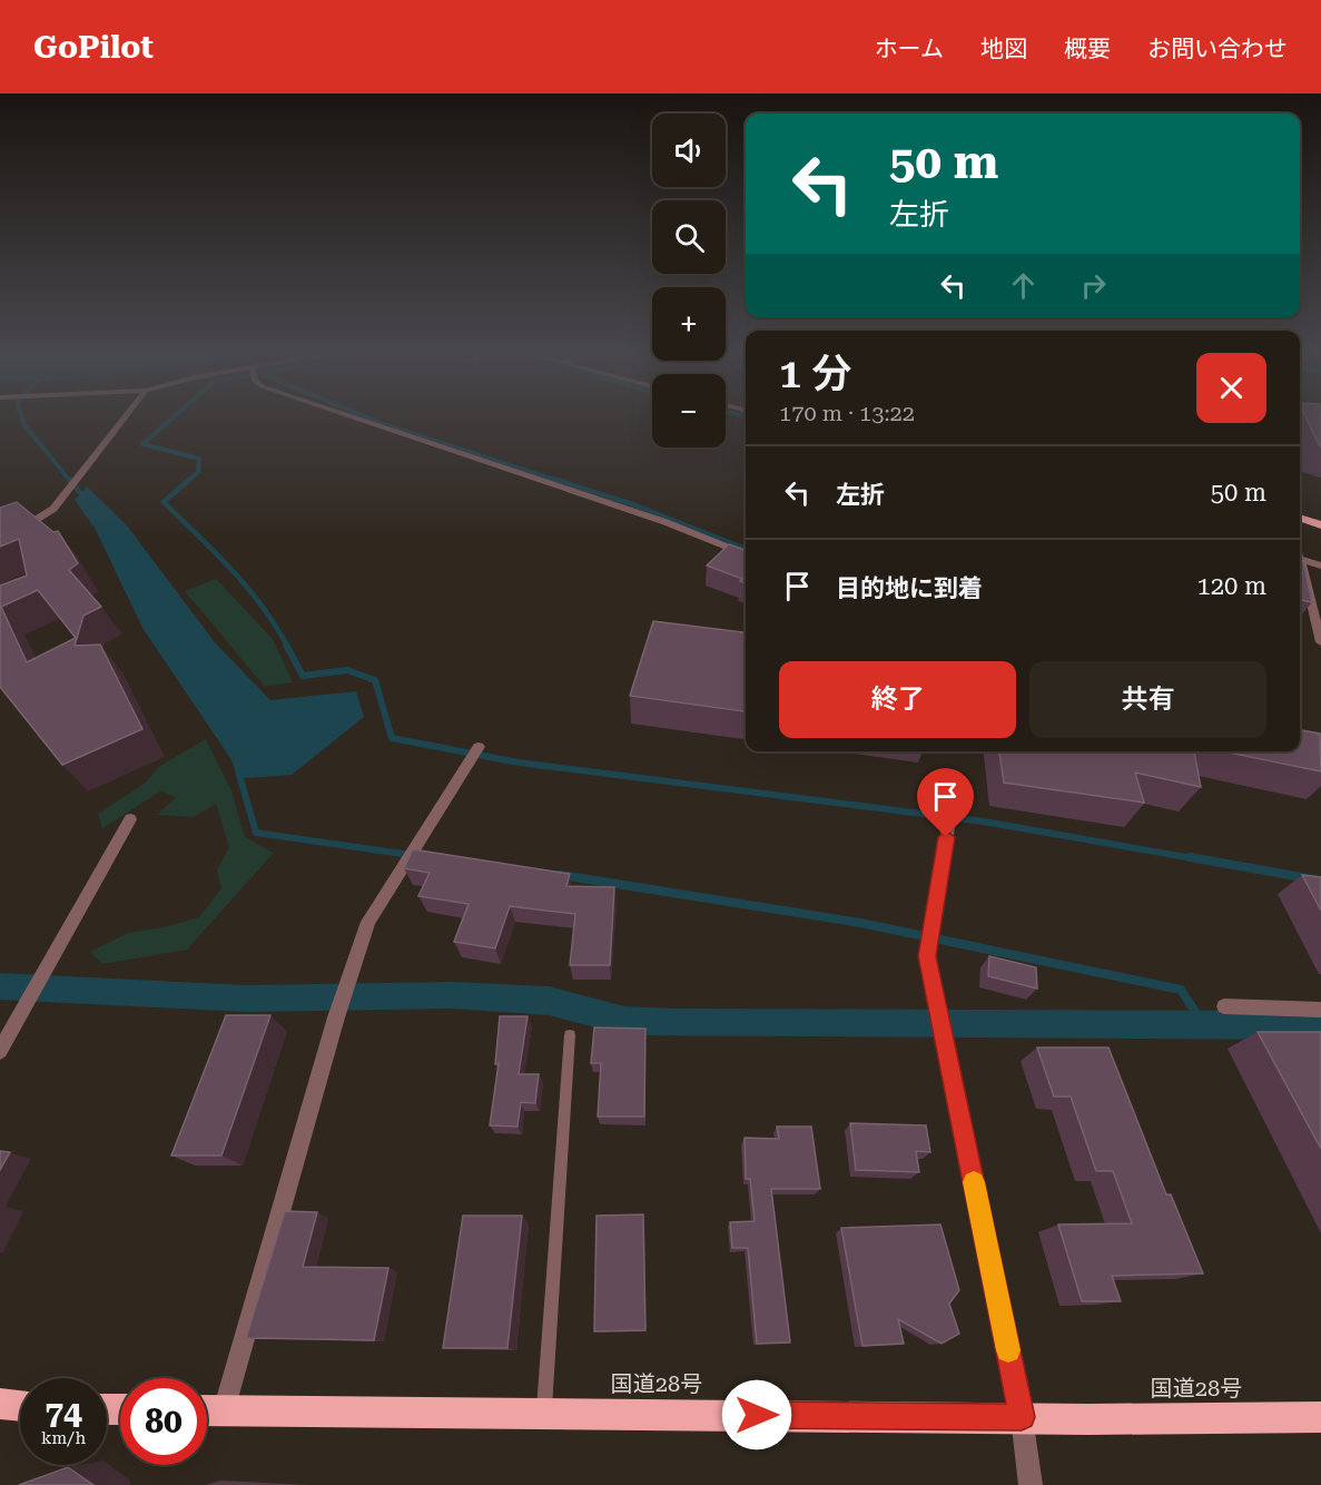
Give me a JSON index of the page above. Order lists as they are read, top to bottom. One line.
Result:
{"streets":{"highway":["国道28号"]},"page":{"header":"GoPilot","nav":["ホーム","地図","概要","お問い合わせ"],"map_buttons":["+","−"],"turn":["50 m","左折"],"heading":["1 分","170 m · 13:22"],"list":[{"name":"左折","value":"50 m"},{"name":"目的地に到着","value":"120 m"}],"buttons":["終了","共有"],"speed":"74 km/h","limit":"80"}}
